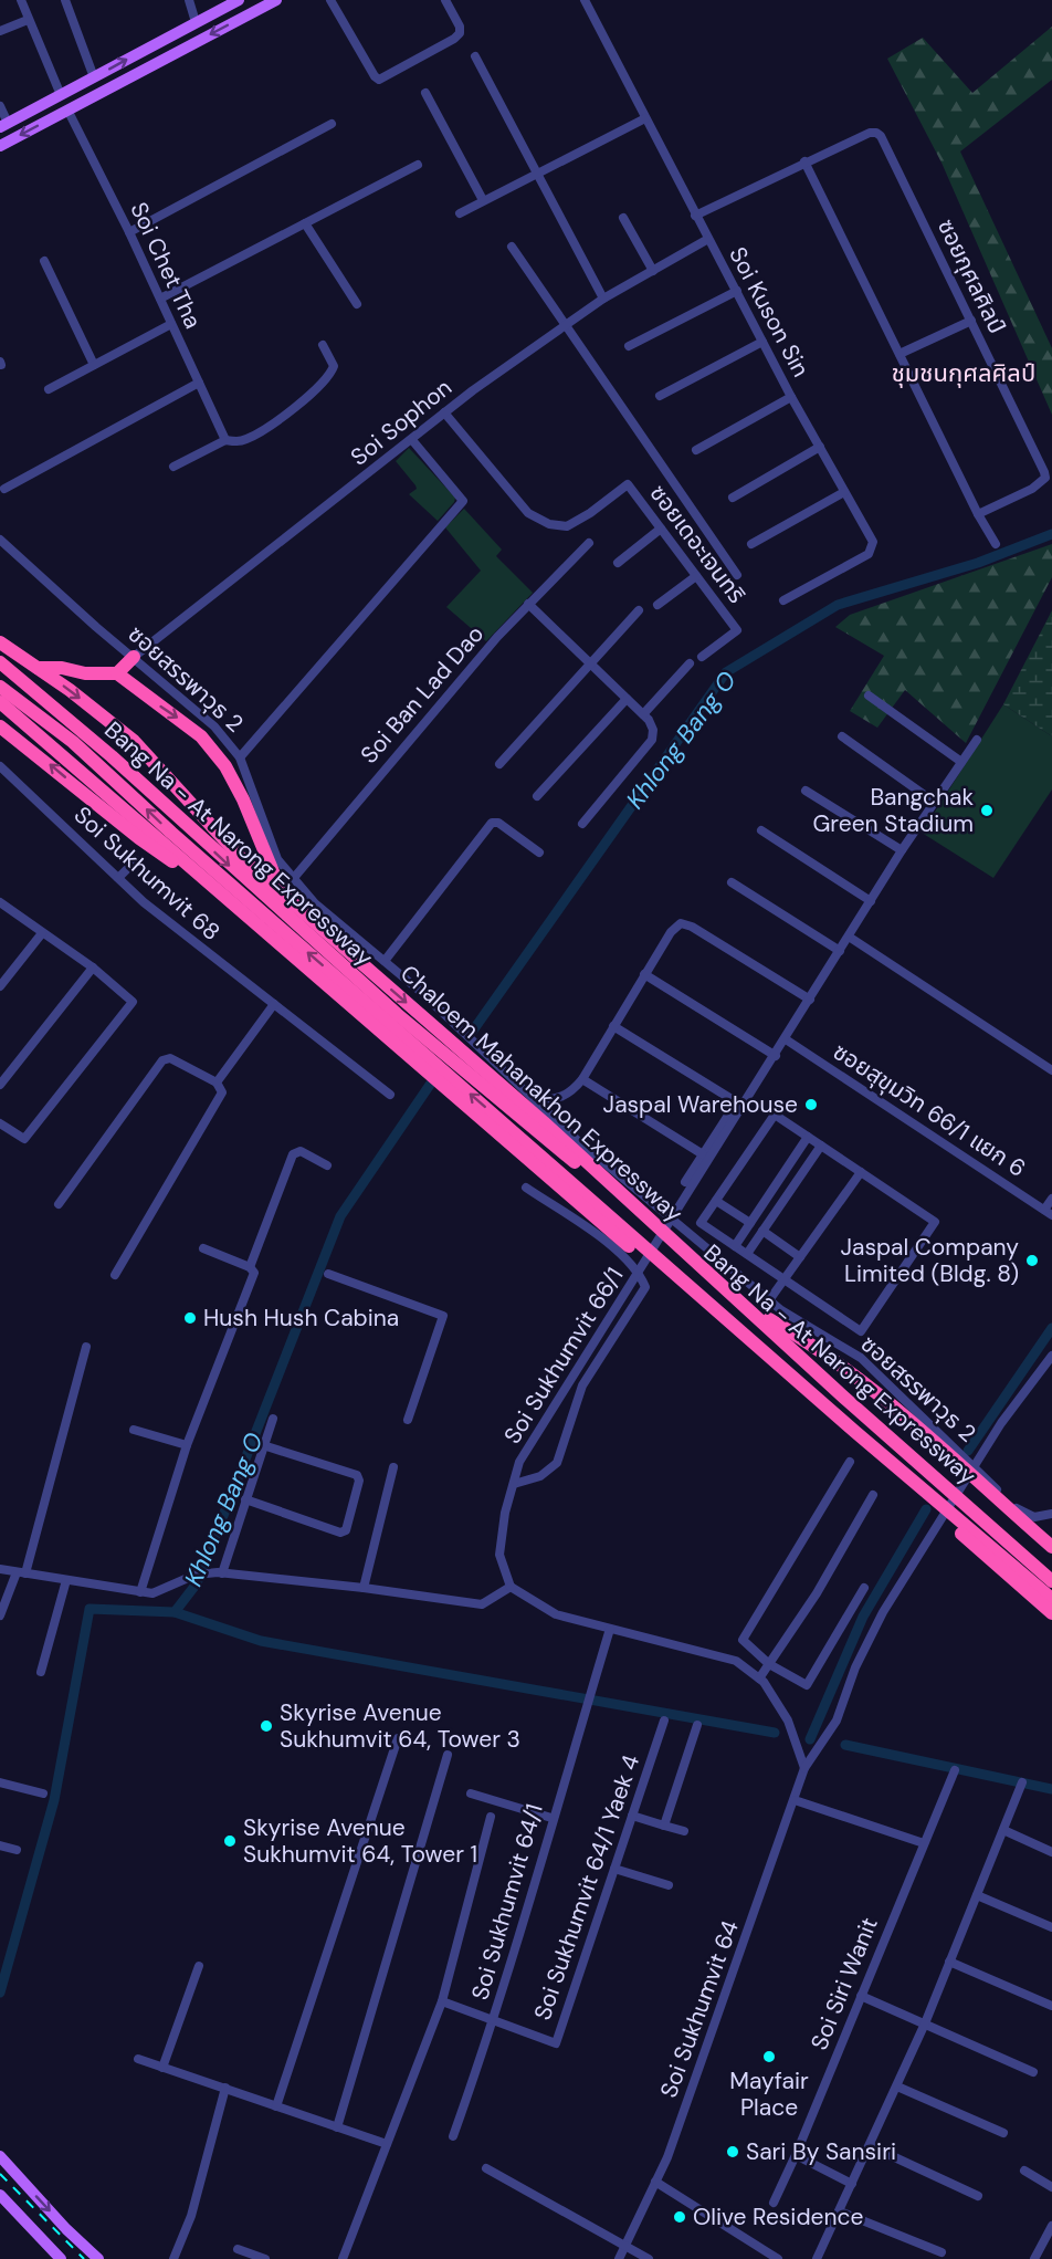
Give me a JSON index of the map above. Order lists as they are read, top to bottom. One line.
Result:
{"streets":{"highway":["Bang Na - At Narong Expressway","Chaloem Mahanakhon Expressway"],"street":["Soi Chet Tha","ซอยกุศลศิลป์","Soi Kuson Sin","Soi Sophon","ซอยเดอะเจนทริ","ซอยสรรพาวุธ 2","Soi Ban Lad Dao","Soi Sukhumvit 68","ซอยสุขุมวิท 66/1 แยก 6","Soi Sukhumvit 66/1","Soi Sukhumvit 64/1 Yaek 4","Soi Sukhumvit 64/1","Soi Siri Wanit","Soi Sukhumvit 64"]},"crossings":[["ซอยกุศลศิลป์","Soi Kuson Sin"],["Soi Kuson Sin","Soi Sophon"],["Soi Sophon","ซอยเดอะเจนทริ"],["Soi Sophon","ซอยสรรพาวุธ 2"],["ซอยสรรพาวุธ 2","Soi Ban Lad Dao"],["ซอยสุขุมวิท 66/1 แยก 6","Soi Sukhumvit 66/1"],["Soi Sukhumvit 64/1 Yaek 4","Soi Sukhumvit 64/1"]],"districts":["ชุมชนกุศลศิลป์"],"water":["Khlong Bang O"],"places":["Bangchak Green Stadium","Jaspal Warehouse","Jaspal Company Limited (Bldg. 8)","Hush Hush Cabina","Skyrise Avenue Sukhumvit 64, Tower 3","Skyrise Avenue Sukhumvit 64, Tower 1","Mayfair Place","Sari By Sansiri","Olive Residence"]}
